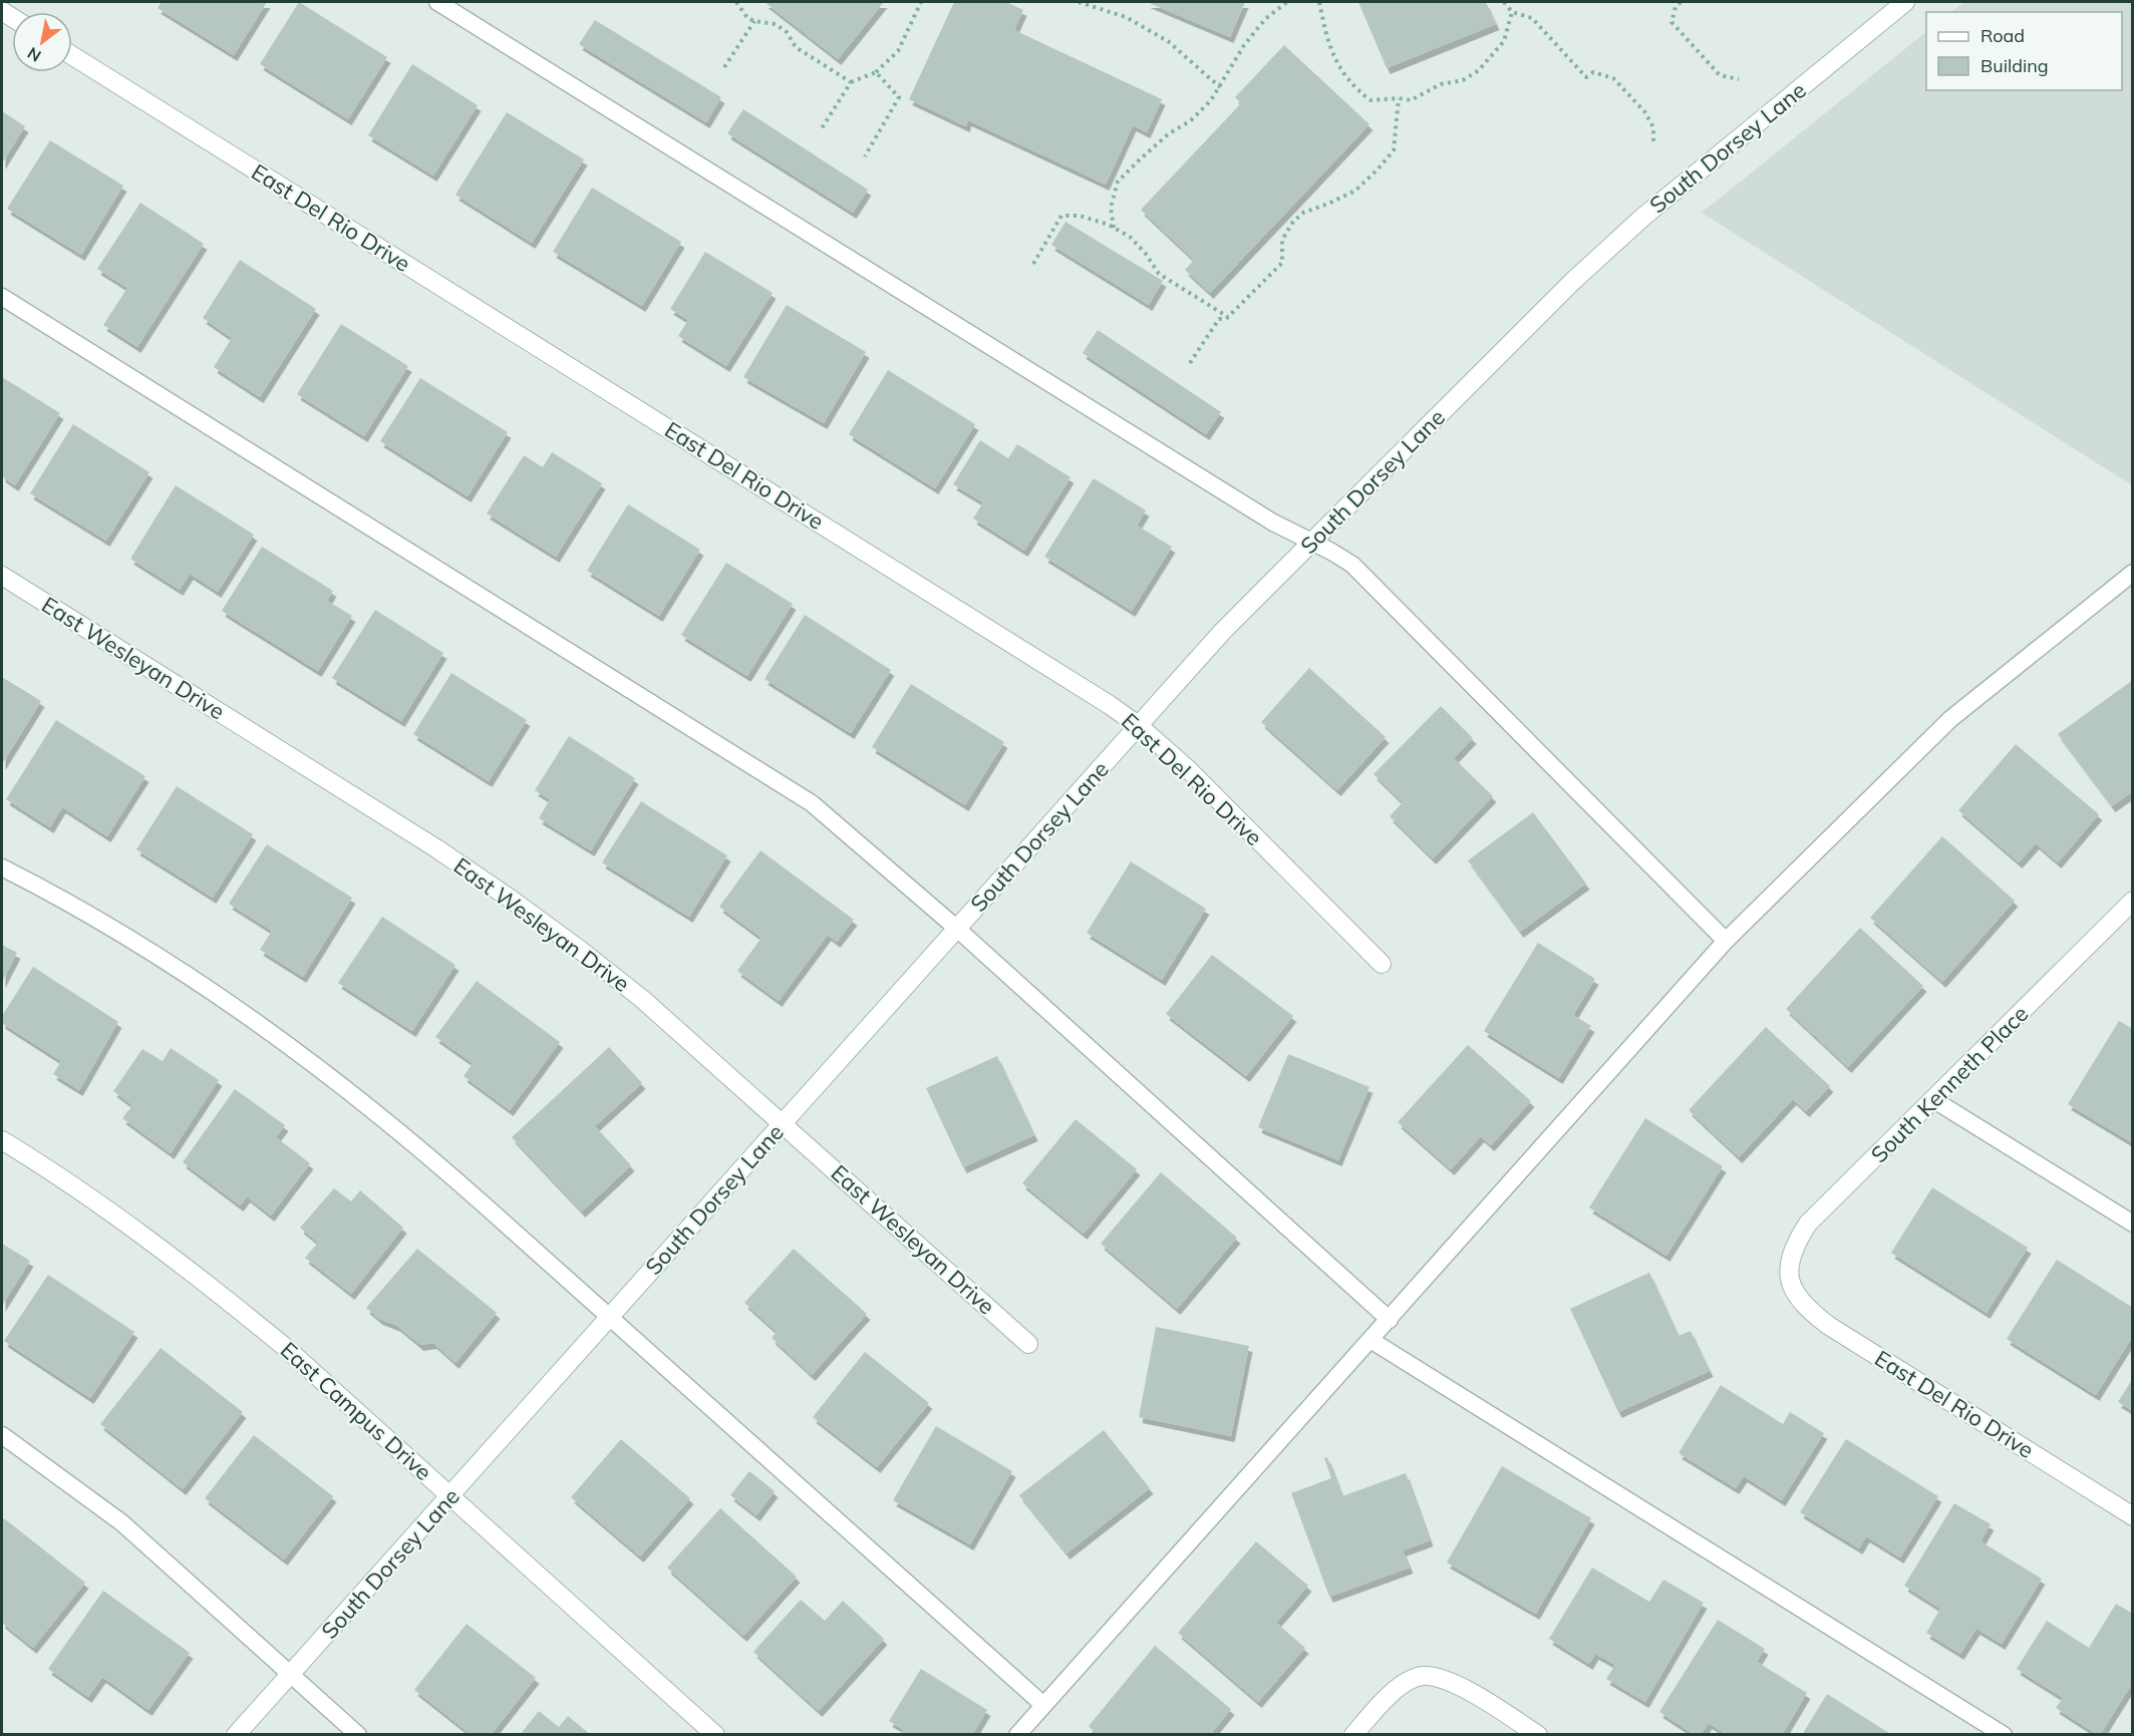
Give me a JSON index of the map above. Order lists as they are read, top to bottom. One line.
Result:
{"streets":{"street":["South Dorsey Lane","East Del Rio Drive","East Wesleyan Drive","South Kenneth Place","East Campus Drive"]},"crossings":[["South Dorsey Lane","East Del Rio Drive"],["South Dorsey Lane","East Wesleyan Drive"],["South Dorsey Lane","East Campus Drive"],["East Del Rio Drive","South Kenneth Place"]],"legend":["Road","Building"],"north":"bottom left"}
